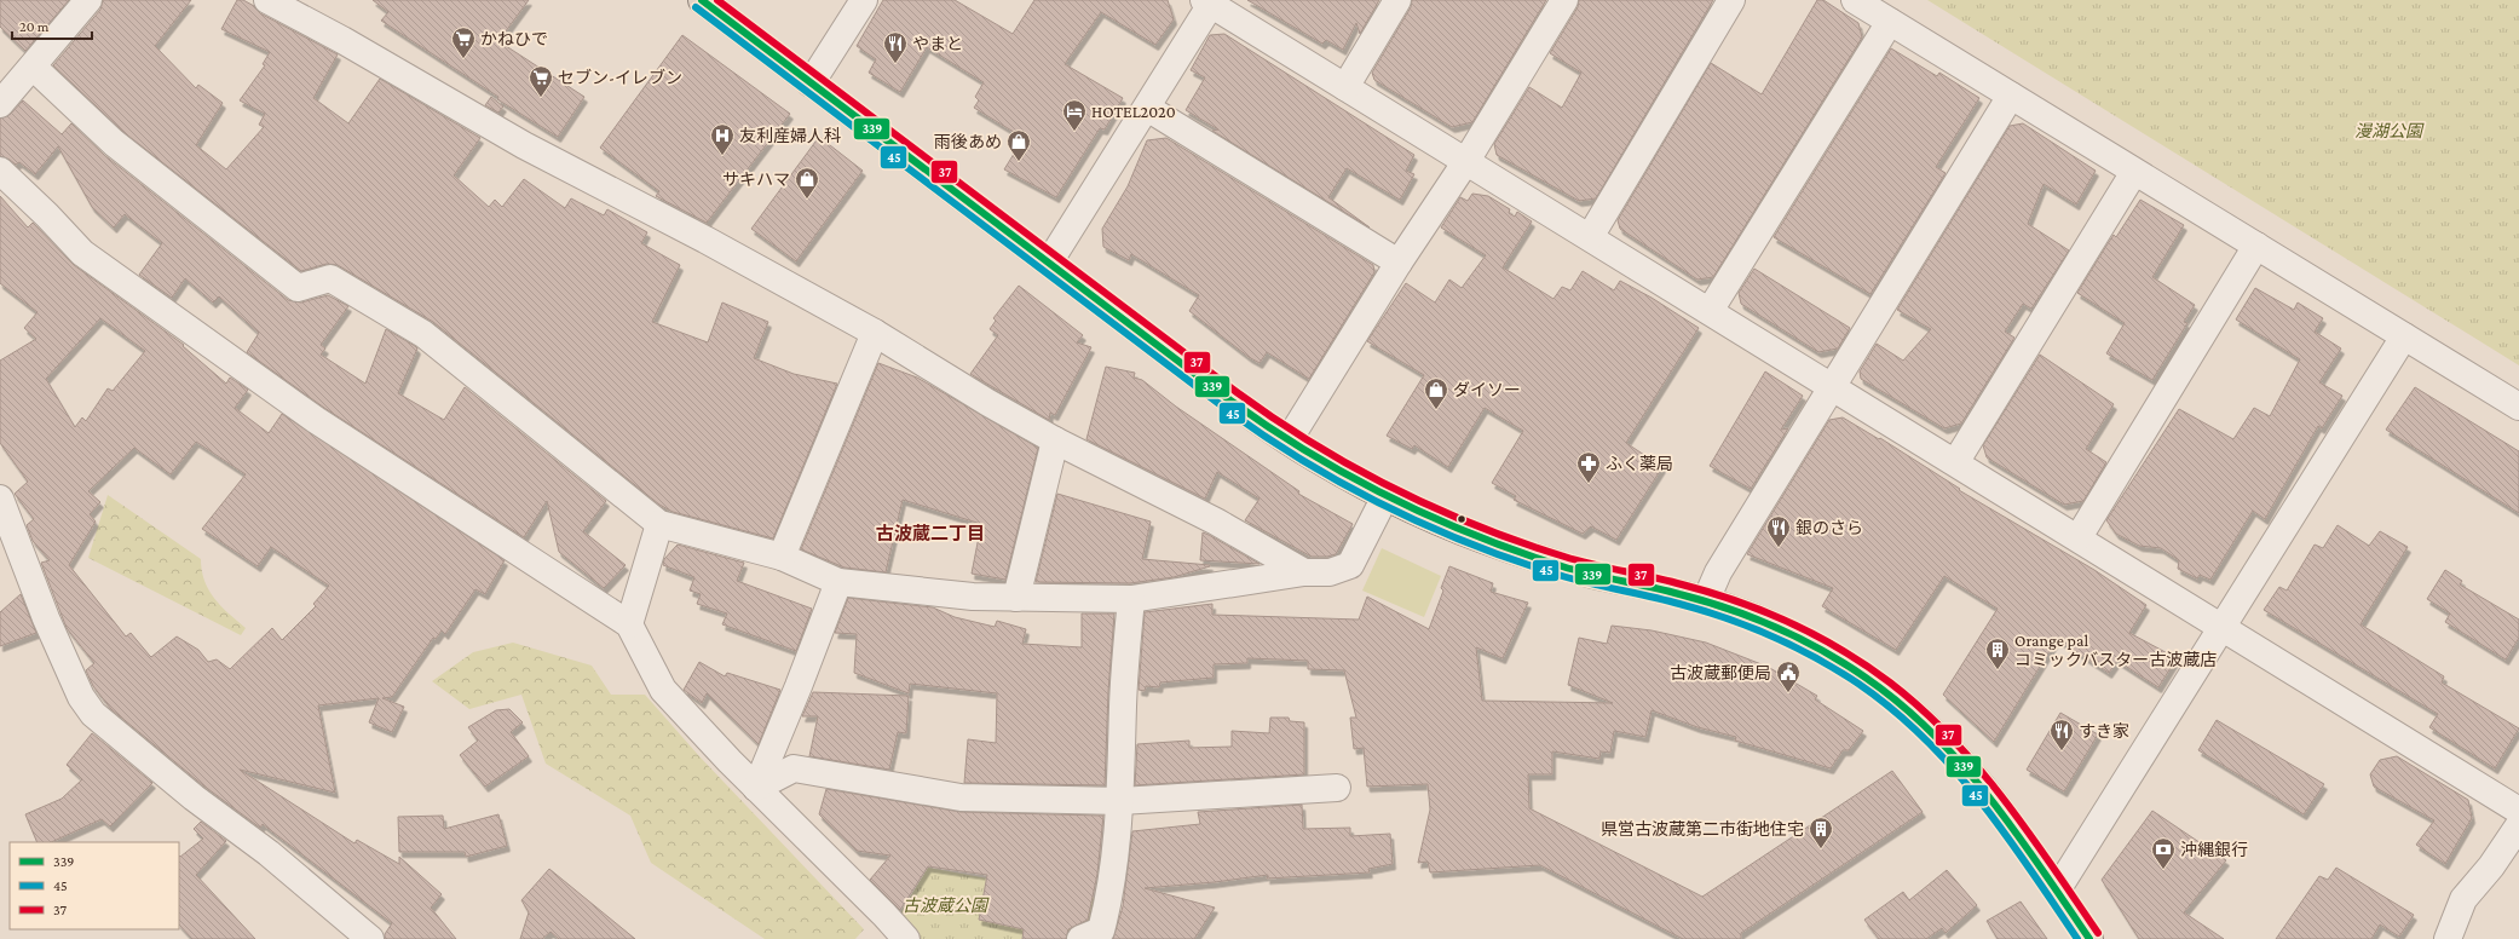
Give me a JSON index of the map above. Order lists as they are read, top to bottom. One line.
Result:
{"districts":["古波蔵二丁目"],"parks":["漫湖公園","古波蔵公園"],"places":{"supermarket":["かねひで","セブン-イレブン"],"restaurant":["やまと","銀のさら","すき家"],"hotel":["HOTEL2020"],"hospital":["友利産婦人科"],"shop":["雨後あめ","サキハマ","ダイソー"],"pharmacy":["ふく薬局"],"building":["Orange pal コミックバスター古波蔵店","県営古波蔵第二市街地住宅"],"public building":["古波蔵郵便局"],"bank":["沖縄銀行"]},"lines":["transit line 339","transit line 37","transit line 45"],"legend":["339","45","37"],"scale_bar":"20 m"}
